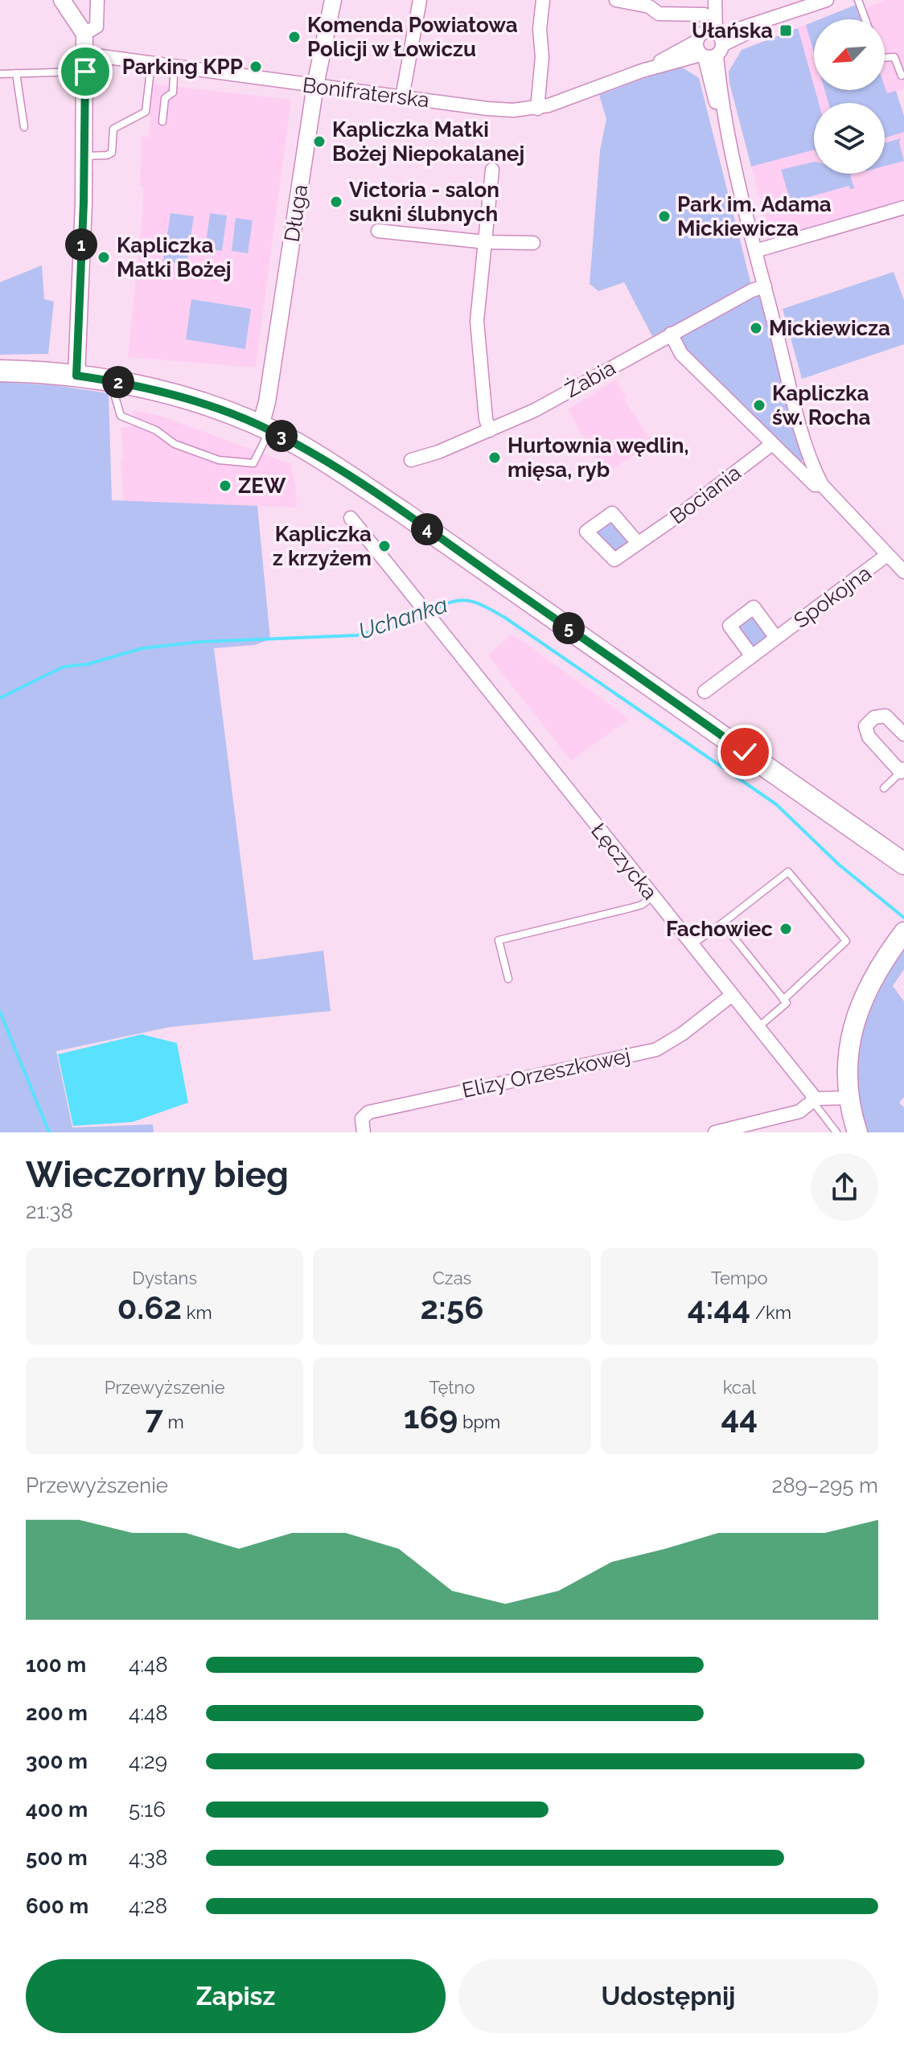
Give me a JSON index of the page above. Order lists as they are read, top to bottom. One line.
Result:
{"streets":{"street":["Bonifraterska","Długa","Żabia","Bociania","Spokojna","Łęczycka","Elizy Orzeszkowej"]},"crossings":[["Bonifraterska","Długa"],["Łęczycka","Elizy Orzeszkowej"]],"water":["Uchanka"],"places":{"transit":["Ułańska"],"other":["Komenda Powiatowa Policji w Łowiczu","Parking KPP","Kapliczka Matki Bożej Niepokalanej","Victoria - salon sukni ślubnych","Park im. Adama Mickiewicza","Kapliczka Matki Bożej","Mickiewicza","Kapliczka św. Rocha","Hurtownia wędlin, mięsa, ryb","ZEW","Kapliczka z krzyżem","Fachowiec"]},"north":"bottom left","page":{"pins":["1","2","3","4","5"],"heading":["Wieczorny bieg","21:38"],"stats":[["Dystans","0.62 km"],["Czas","2:56"],["Tempo","4:44 /km"],["Przewyższenie","7 m"],["Tętno","169 bpm"],["kcal","44"]],"chart":["Przewyższenie","289–295 m"],"list":[{"name":"100 m","note":"4:48"},{"name":"200 m","note":"4:48"},{"name":"300 m","note":"4:29"},{"name":"400 m","note":"5:16"},{"name":"500 m","note":"4:38"},{"name":"600 m","note":"4:28"}],"buttons":["Zapisz","Udostępnij"]}}
